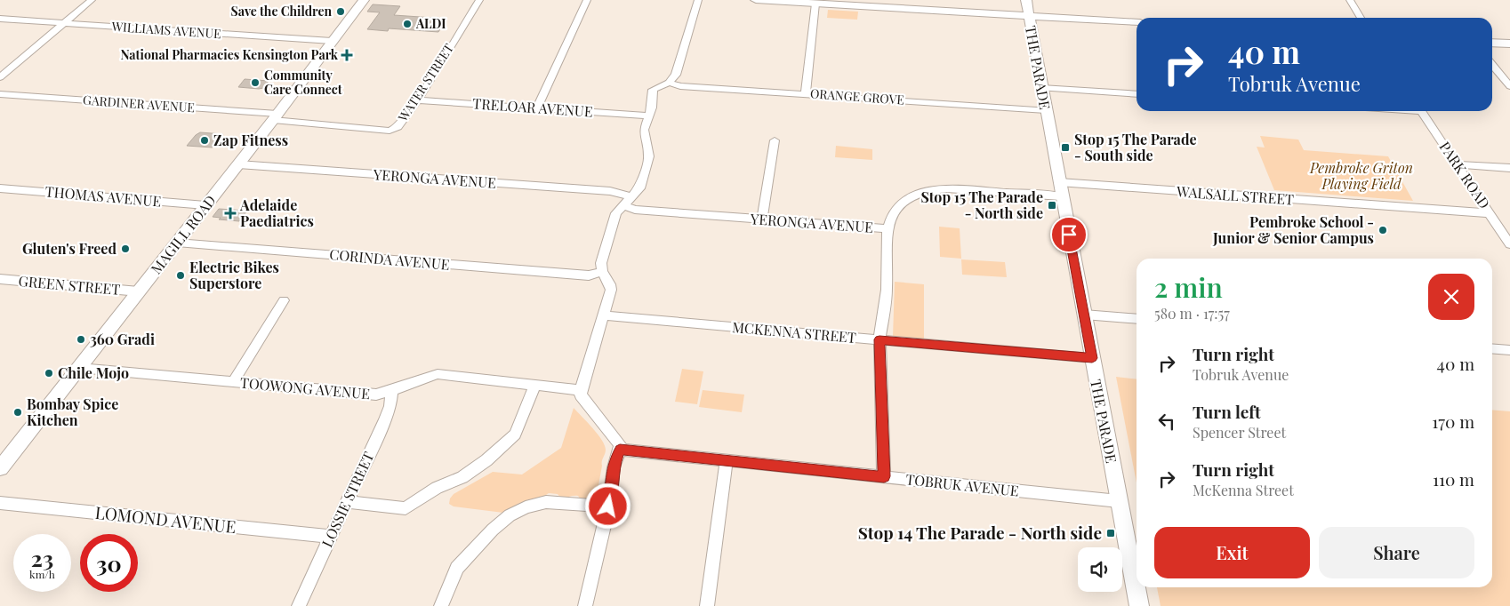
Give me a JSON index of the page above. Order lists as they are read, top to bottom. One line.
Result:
{"streets":{"main road":["THE PARADE","MAGILL ROAD"],"street":["WILLIAMS AVENUE","WATER STREET","ORANGE GROVE","GARDINER AVENUE","TRELOAR AVENUE","PARK ROAD","YERONGA AVENUE","WALSALL STREET","THOMAS AVENUE","CORINDA AVENUE","GREEN STREET","MCKENNA STREET","TOOWONG AVENUE","TOBRUK AVENUE","LOSSIE STREET","LOMOND AVENUE"]},"crossings":[["WILLIAMS AVENUE","MAGILL ROAD"],["THE PARADE","ORANGE GROVE"],["THE PARADE","YERONGA AVENUE"],["THE PARADE","WALSALL STREET"],["THE PARADE","MCKENNA STREET"],["THE PARADE","TOBRUK AVENUE"],["WATER STREET","GARDINER AVENUE"],["WATER STREET","TRELOAR AVENUE"],["WATER STREET","MAGILL ROAD"],["GARDINER AVENUE","MAGILL ROAD"],["PARK ROAD","WALSALL STREET"],["YERONGA AVENUE","WALSALL STREET"],["YERONGA AVENUE","MAGILL ROAD"],["THOMAS AVENUE","MAGILL ROAD"],["MAGILL ROAD","CORINDA AVENUE"],["MAGILL ROAD","GREEN STREET"],["MAGILL ROAD","TOOWONG AVENUE"],["TOOWONG AVENUE","LOSSIE STREET"],["LOSSIE STREET","LOMOND AVENUE"]],"parks":["Pembroke Griton Playing Field"],"places":{"other":["Save the Children","ALDI","Community Care Connect","Zap Fitness","Pembroke School - Junior & Senior Campus","Gluten's Freed","Electric Bikes Superstore","360 Gradi","Chile Mojo","Bombay Spice Kitchen"],"health":["National Pharmacies Kensington Park","Adelaide Paediatrics"],"transit":["Stop 15 The Parade - South side","Stop 15 The Parade - North side","Stop 14 The Parade - North side"]},"page":{"turn":["40 m","Tobruk Avenue"],"heading":["2 min","580 m · 17:57"],"list":[{"name":"Turn right","note":"Tobruk Avenue","value":"40 m"},{"name":"Turn left","note":"Spencer Street","value":"170 m"},{"name":"Turn right","note":"McKenna Street","value":"110 m"}],"buttons":["Exit","Share"],"speed":"23 km/h","limit":"30"}}
